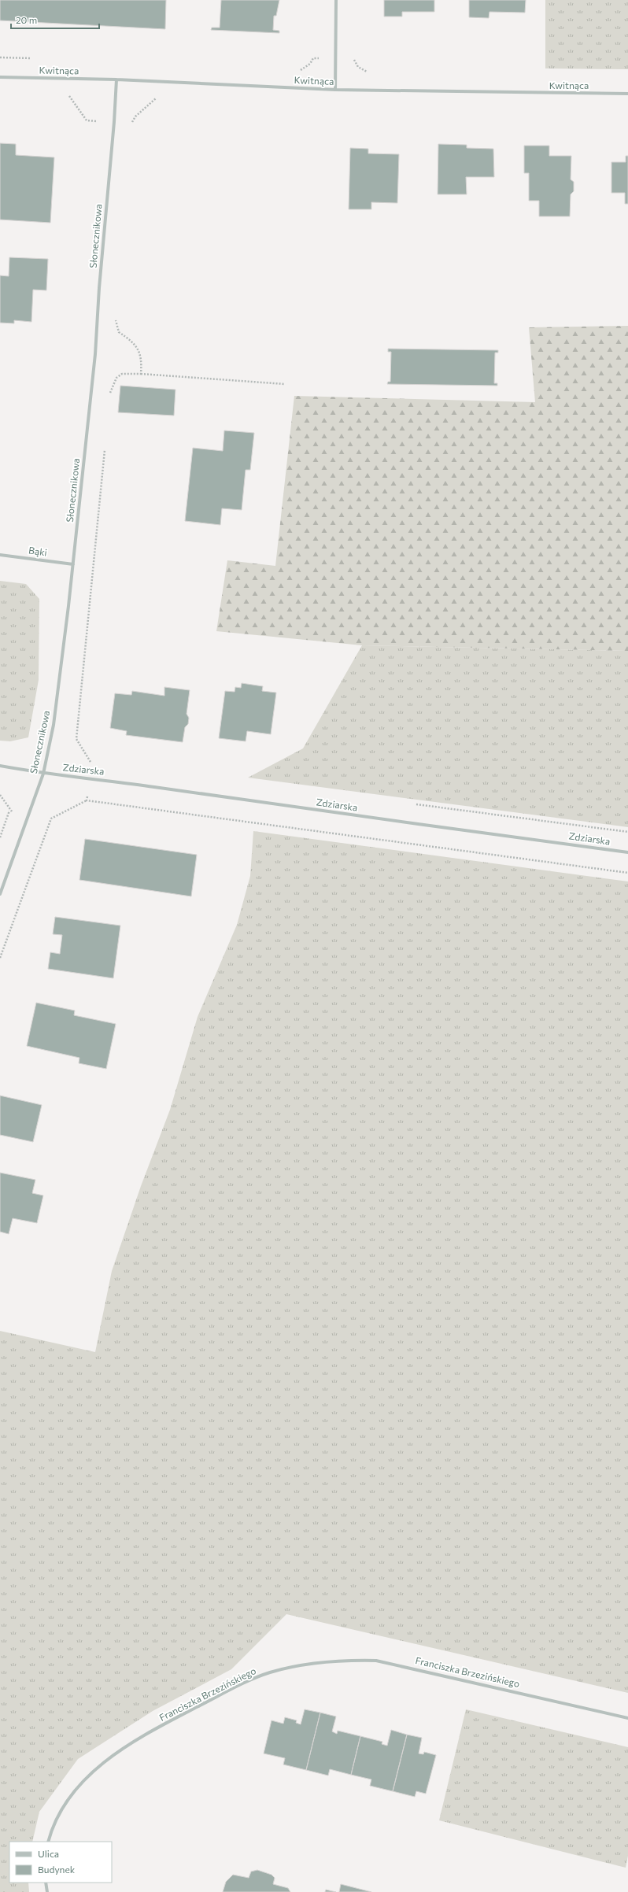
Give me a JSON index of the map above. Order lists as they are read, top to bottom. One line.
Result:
{"streets":{"street":["Kwitnąca","Słonecznikowa","Bąki","Zdziarska","Franciszka Brzezińskiego"]},"crossings":[["Kwitnąca","Słonecznikowa"],["Słonecznikowa","Bąki"],["Słonecznikowa","Zdziarska"]],"legend":["Ulica","Budynek"],"scale_bar":"20 m"}
